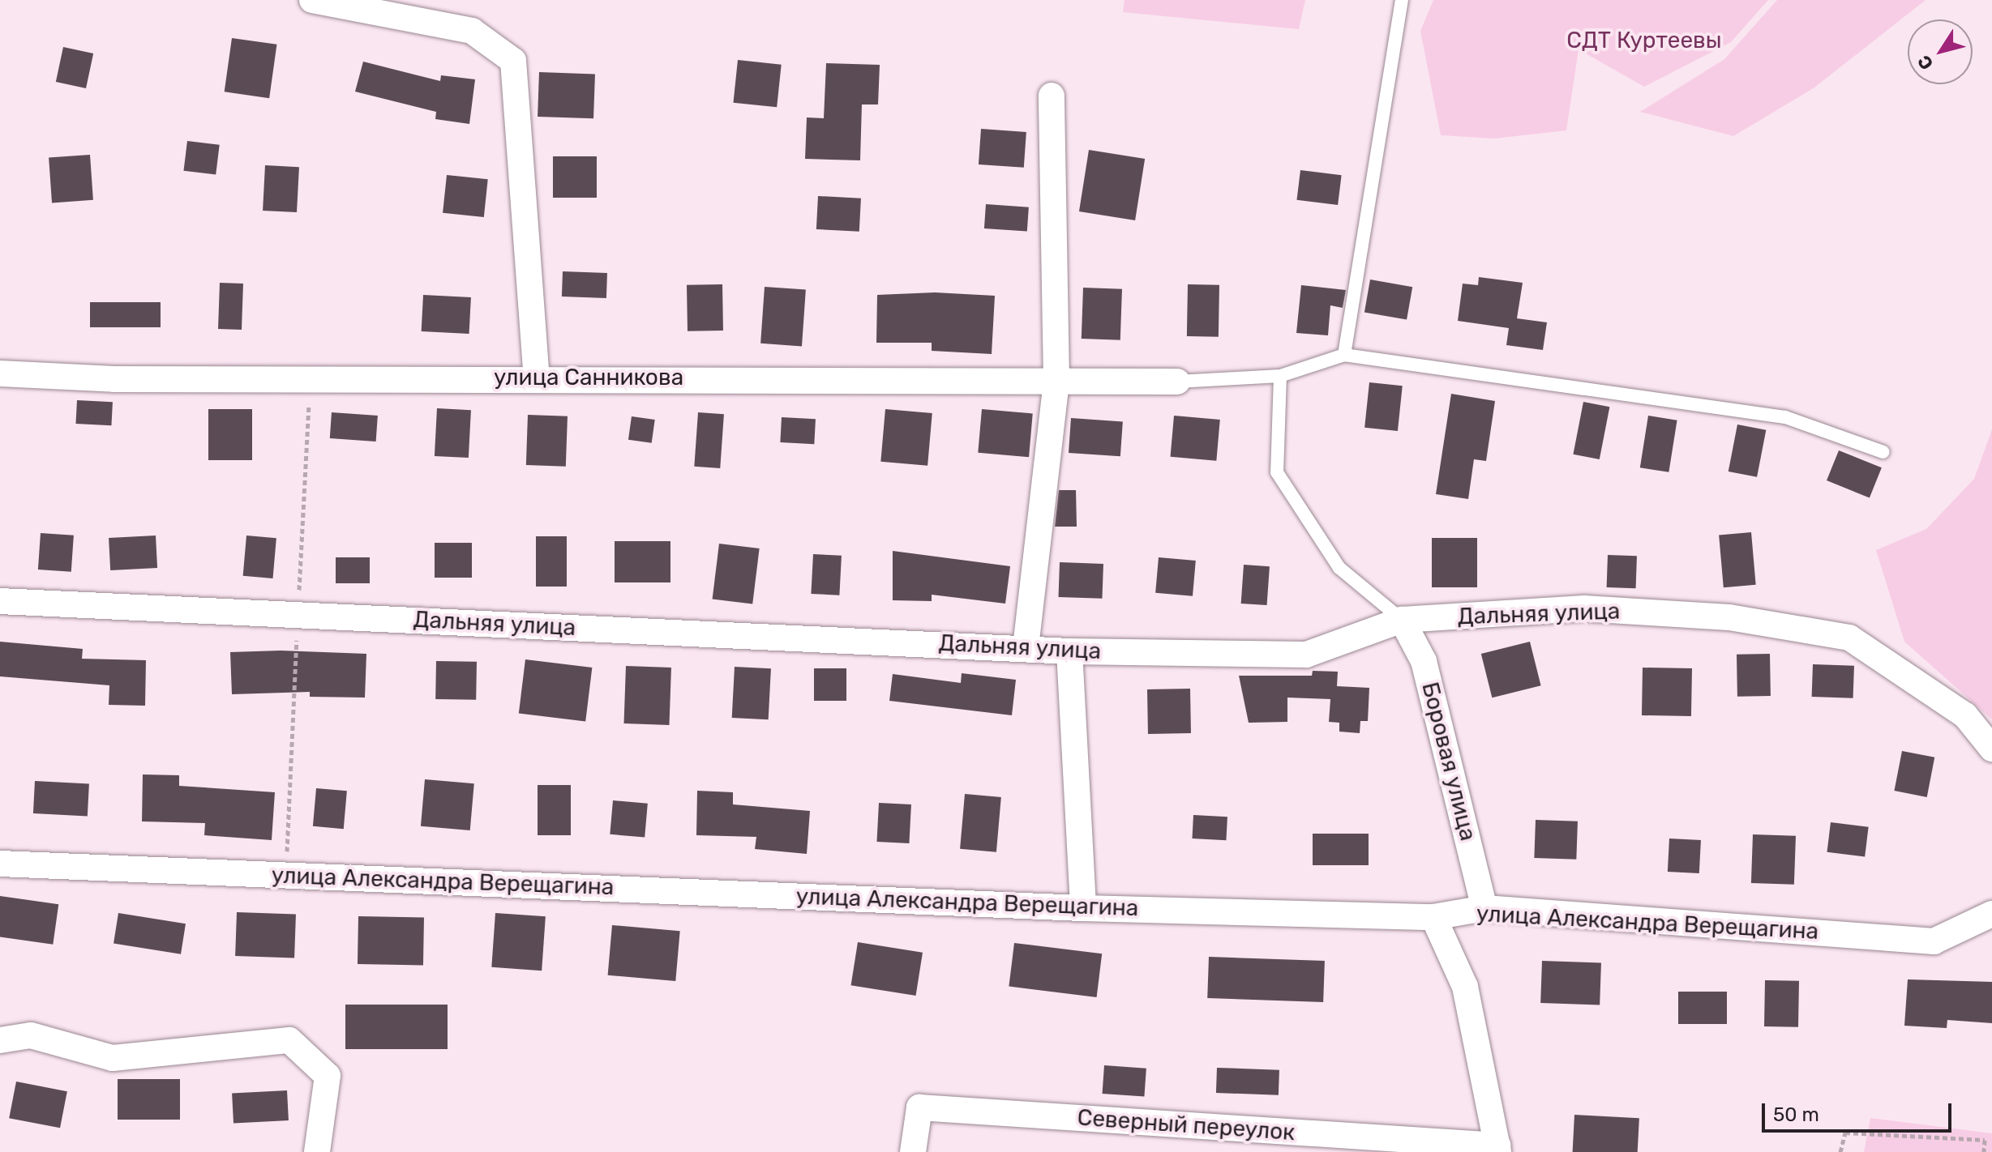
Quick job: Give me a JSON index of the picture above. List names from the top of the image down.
{
  "streets": {
    "street": [
      "улица Санникова",
      "Дальняя улица",
      "Боровая улица",
      "улица Александра Верещагина",
      "Северный переулок"
    ]
  },
  "crossings": [
    ["Дальняя улица", "Боровая улица"],
    ["Боровая улица", "улица Александра Верещагина"]
  ],
  "parks": ["СДТ Куртеевы"],
  "scale_bar": "50 m",
  "north": "bottom left"
}
